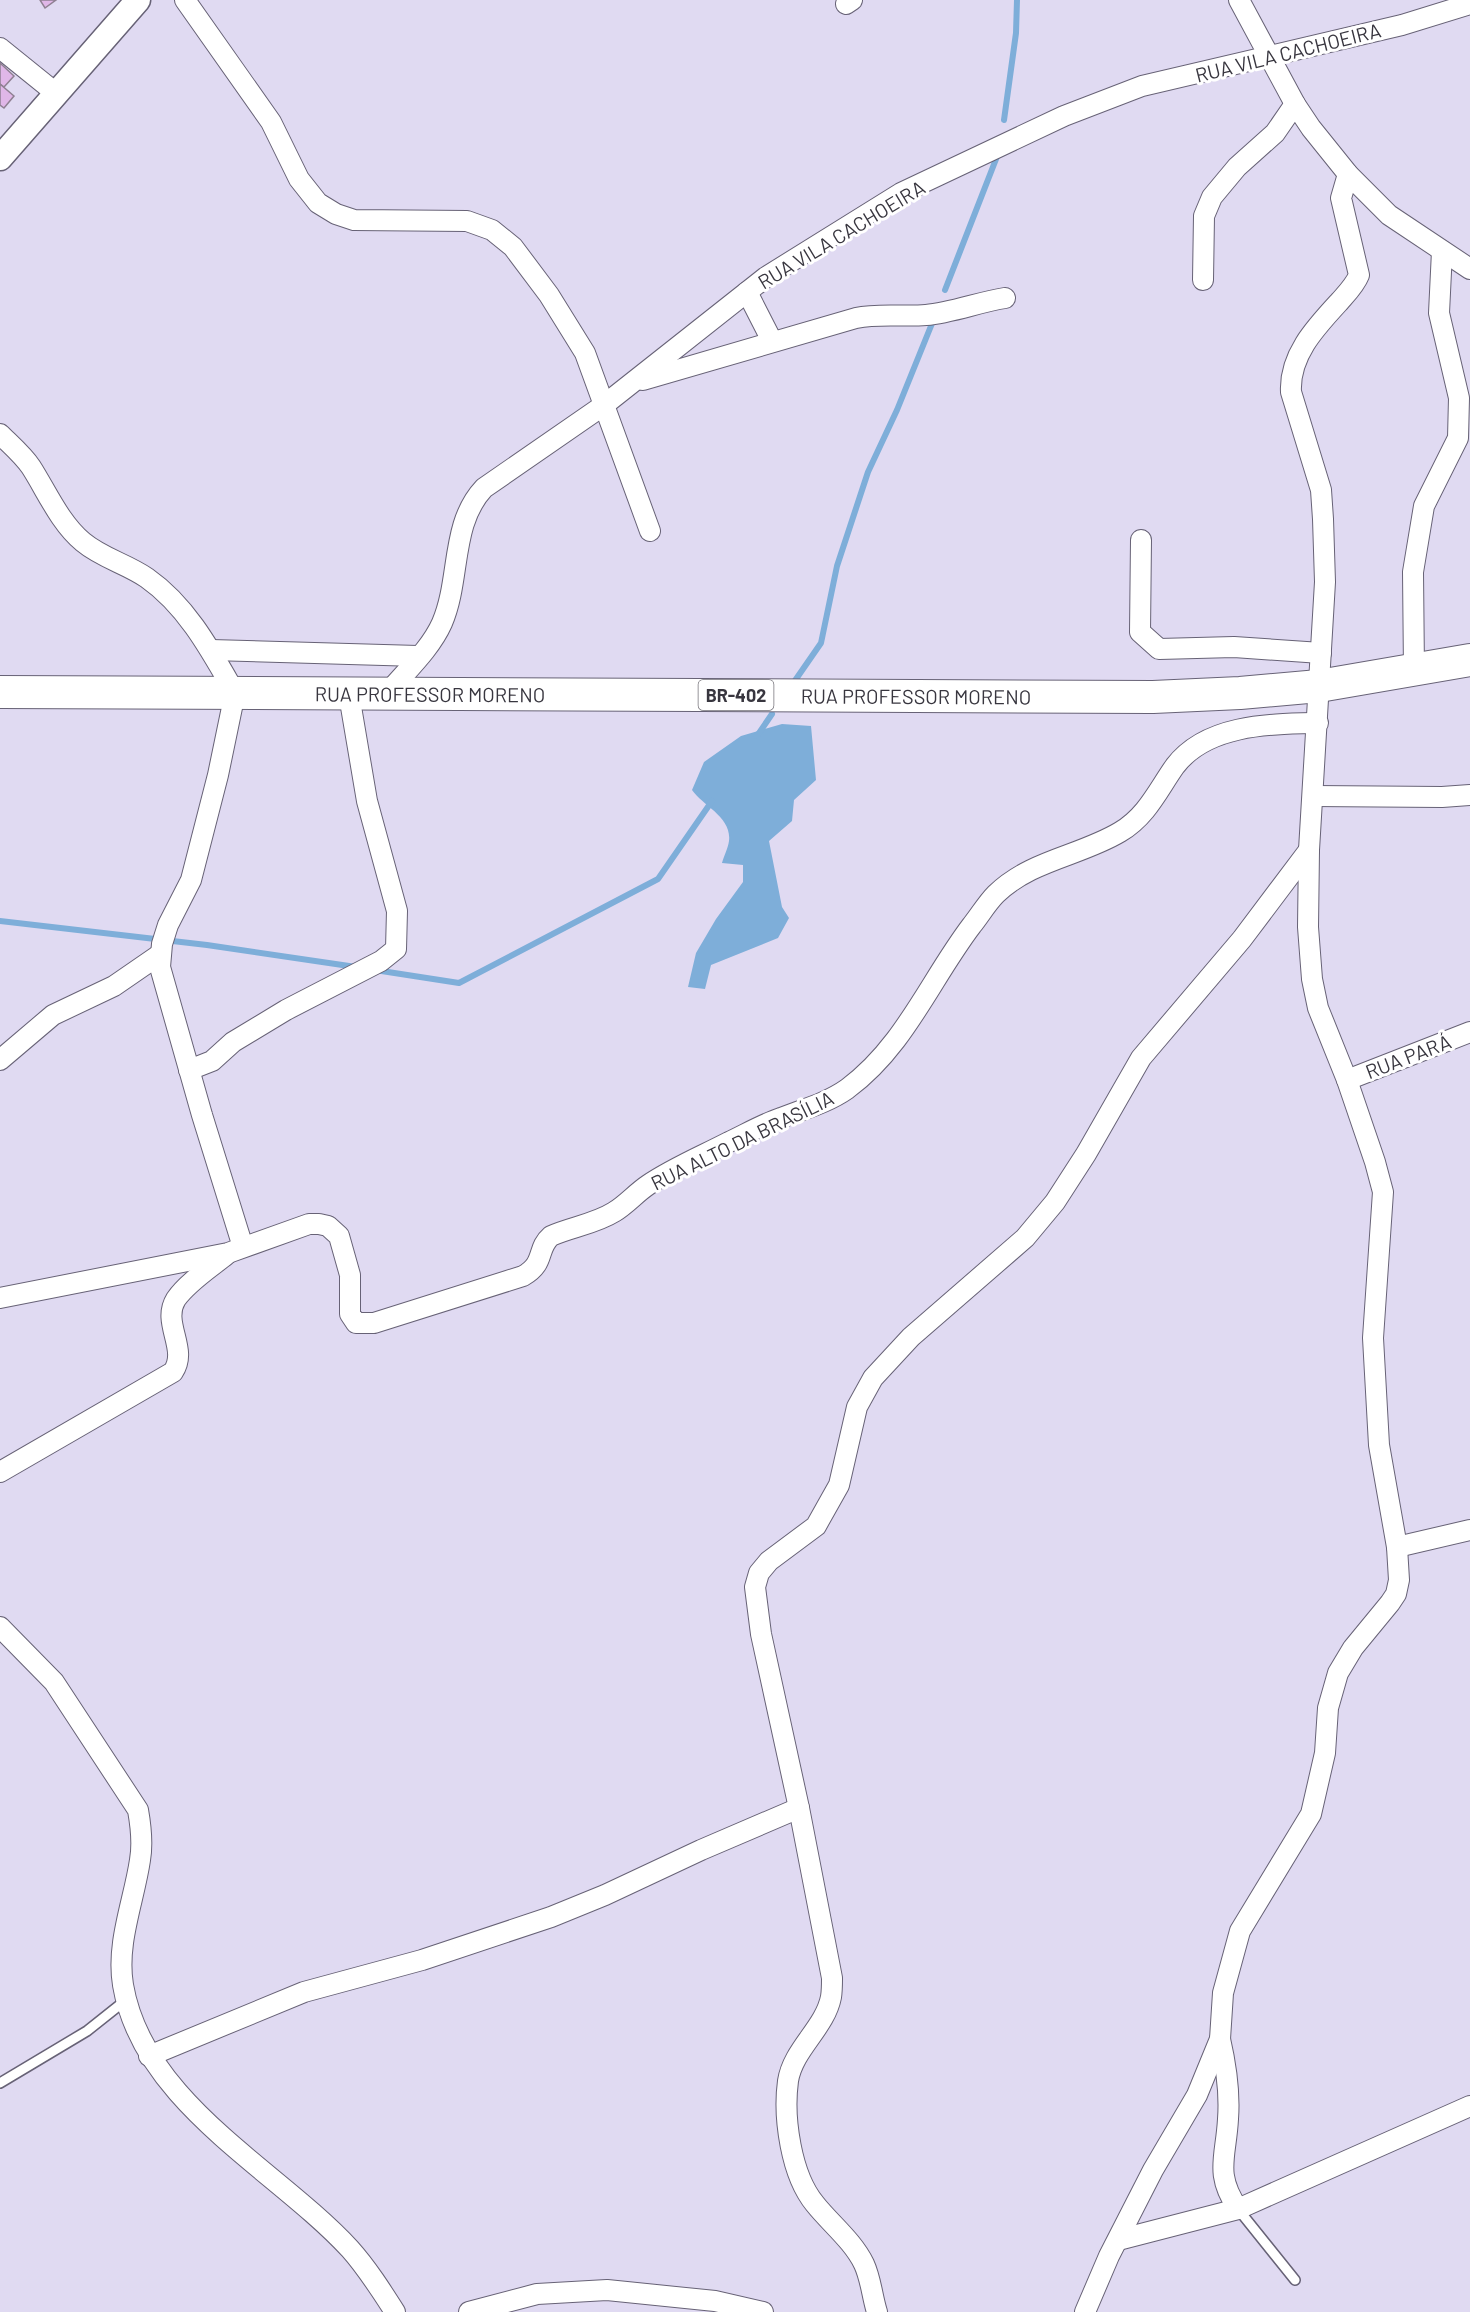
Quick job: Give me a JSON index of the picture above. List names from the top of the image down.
{
  "streets": {
    "highway": ["RUA PROFESSOR MORENO", "BR-402"],
    "street": ["RUA VILA CACHOEIRA", "RUA PARÁ", "RUA ALTO DA BRASÍLIA"]
  },
  "crossings": [
    ["RUA VILA CACHOEIRA", "RUA PROFESSOR MORENO"]
  ]
}
